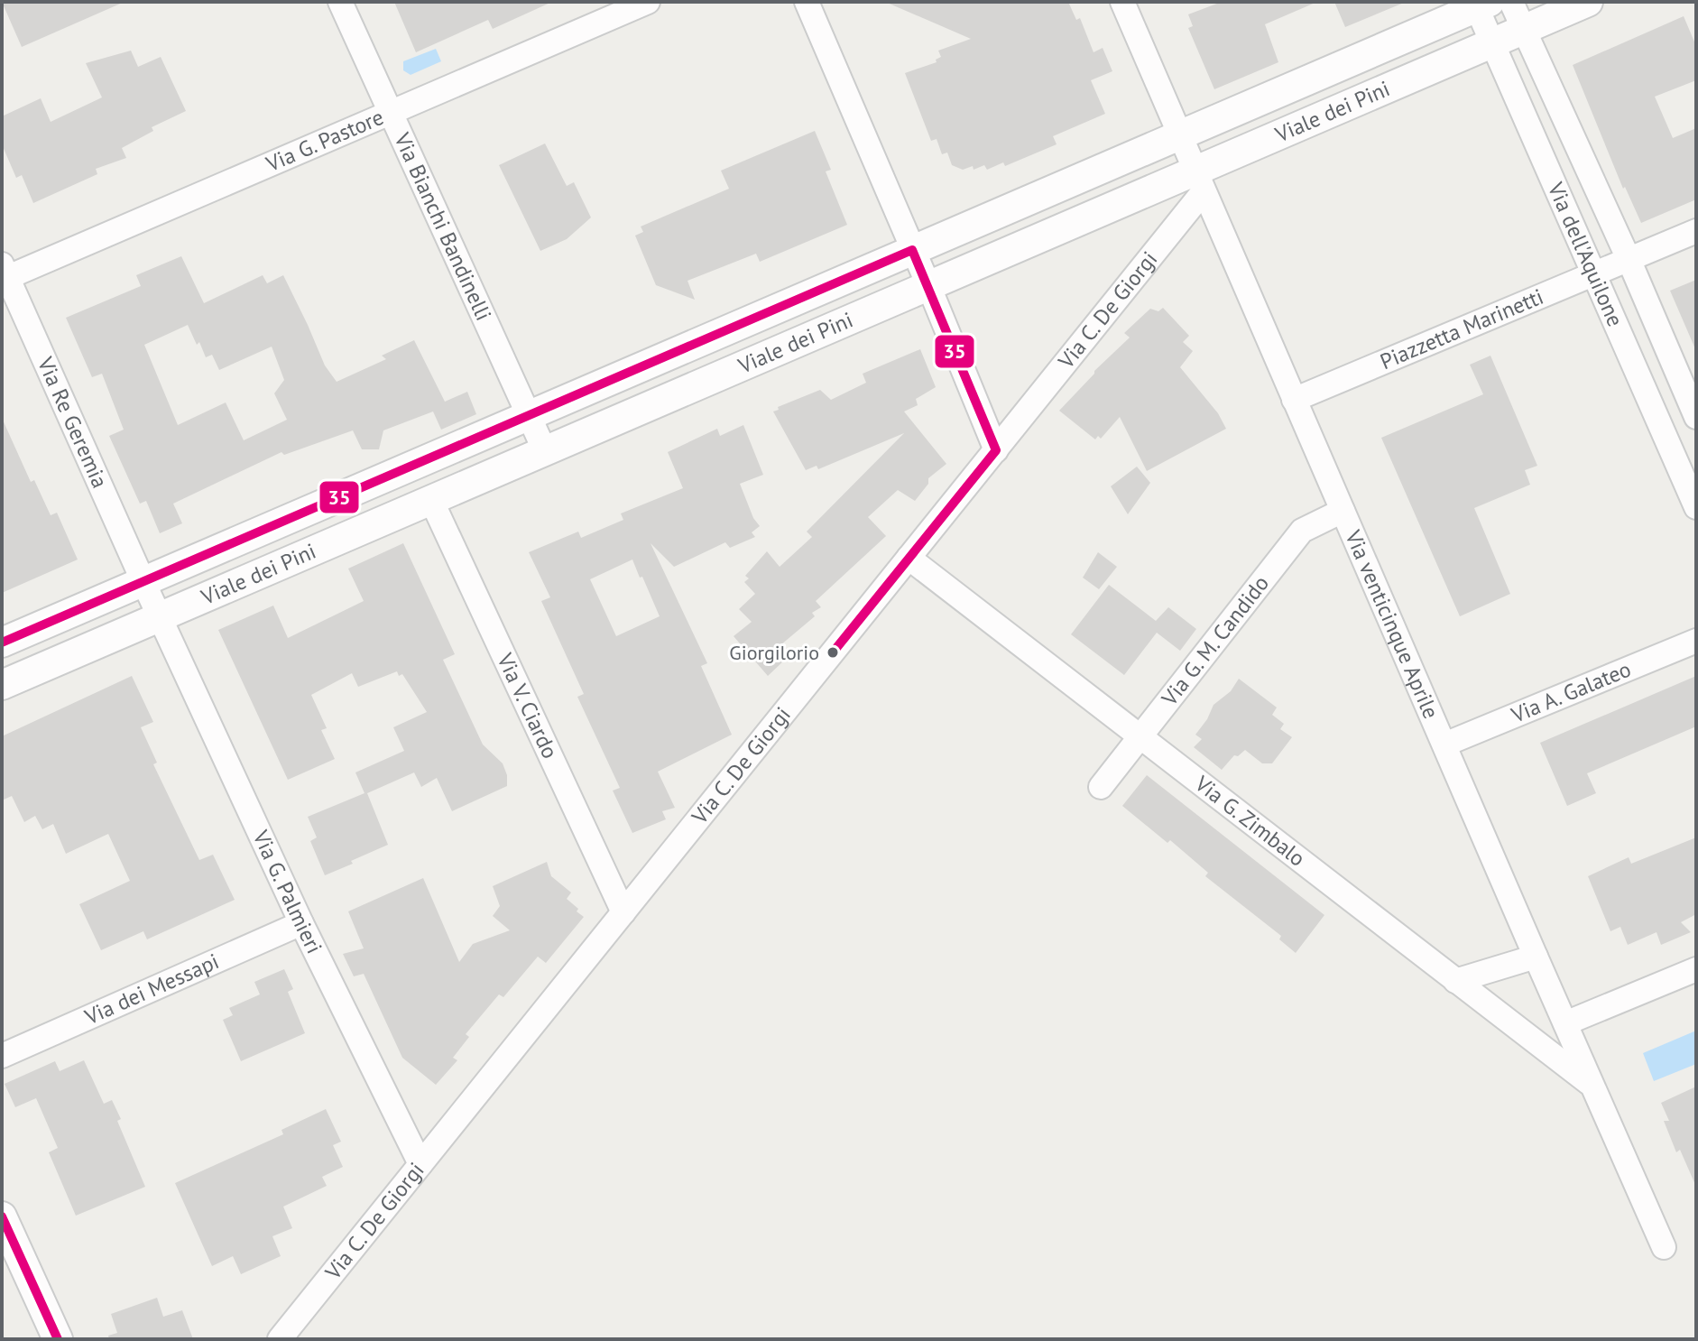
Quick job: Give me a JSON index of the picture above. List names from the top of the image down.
{
  "streets": {
    "street": [
      "Viale dei Pini",
      "Via G. Pastore",
      "Via Bianchi Bandinelli",
      "Via dell'Aquilone",
      "Via C. De Giorgi",
      "Piazzetta Marinetti",
      "Via Re Geremia",
      "Via venticinque Aprile",
      "Via G. M. Candido",
      "Via A. Galateo",
      "Via V. Ciardo",
      "Via G. Zimbalo",
      "Via G. Palmieri",
      "Via dei Messapi"
    ]
  },
  "crossings": [
    ["Viale dei Pini", "Via Bianchi Bandinelli"],
    ["Viale dei Pini", "Via dell'Aquilone"],
    ["Viale dei Pini", "Via C. De Giorgi"],
    ["Viale dei Pini", "Via Re Geremia"],
    ["Viale dei Pini", "Via venticinque Aprile"],
    ["Viale dei Pini", "Via V. Ciardo"],
    ["Viale dei Pini", "Via G. Palmieri"],
    ["Via G. Pastore", "Via Bianchi Bandinelli"],
    ["Via G. Pastore", "Via Re Geremia"],
    ["Via dell'Aquilone", "Piazzetta Marinetti"],
    ["Via C. De Giorgi", "Via venticinque Aprile"],
    ["Via C. De Giorgi", "Via V. Ciardo"],
    ["Via C. De Giorgi", "Via G. Zimbalo"],
    ["Via C. De Giorgi", "Via G. Palmieri"],
    ["Piazzetta Marinetti", "Via venticinque Aprile"],
    ["Via Re Geremia", "Via G. Palmieri"],
    ["Via venticinque Aprile", "Via G. M. Candido"],
    ["Via venticinque Aprile", "Via A. Galateo"],
    ["Via venticinque Aprile", "Via G. Zimbalo"],
    ["Via G. M. Candido", "Via G. Zimbalo"],
    ["Via G. Palmieri", "Via dei Messapi"]
  ],
  "places": ["Giorgilorio"],
  "lines": ["transit line 35"]
}
